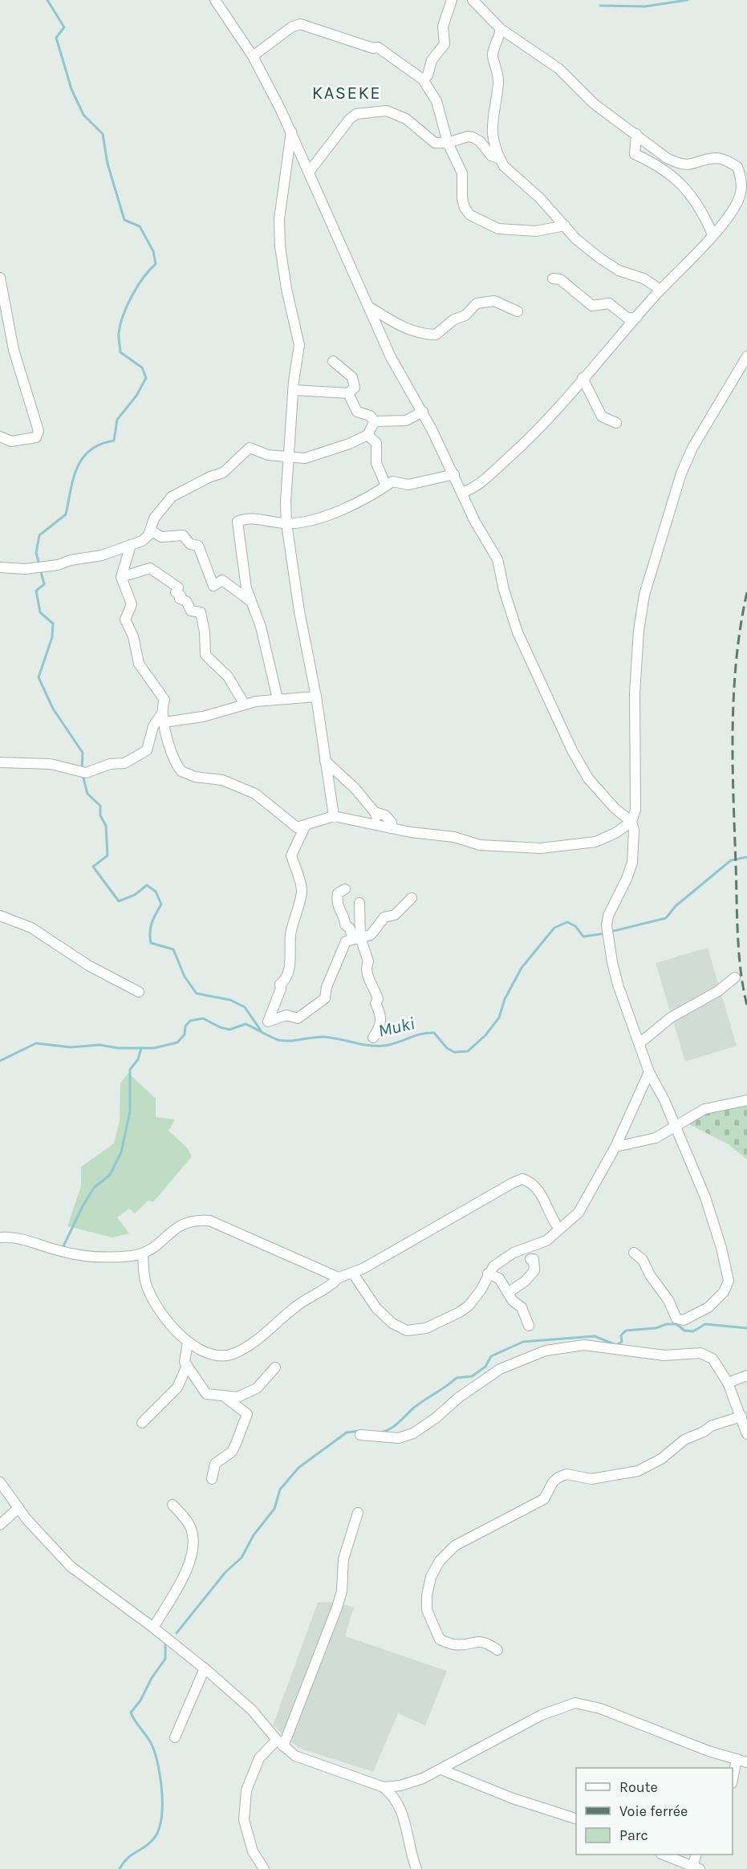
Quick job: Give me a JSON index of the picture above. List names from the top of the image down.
{
  "districts": ["KASEKE"],
  "water": ["Muki"],
  "legend": ["Route", "Voie ferrée", "Parc"]
}
